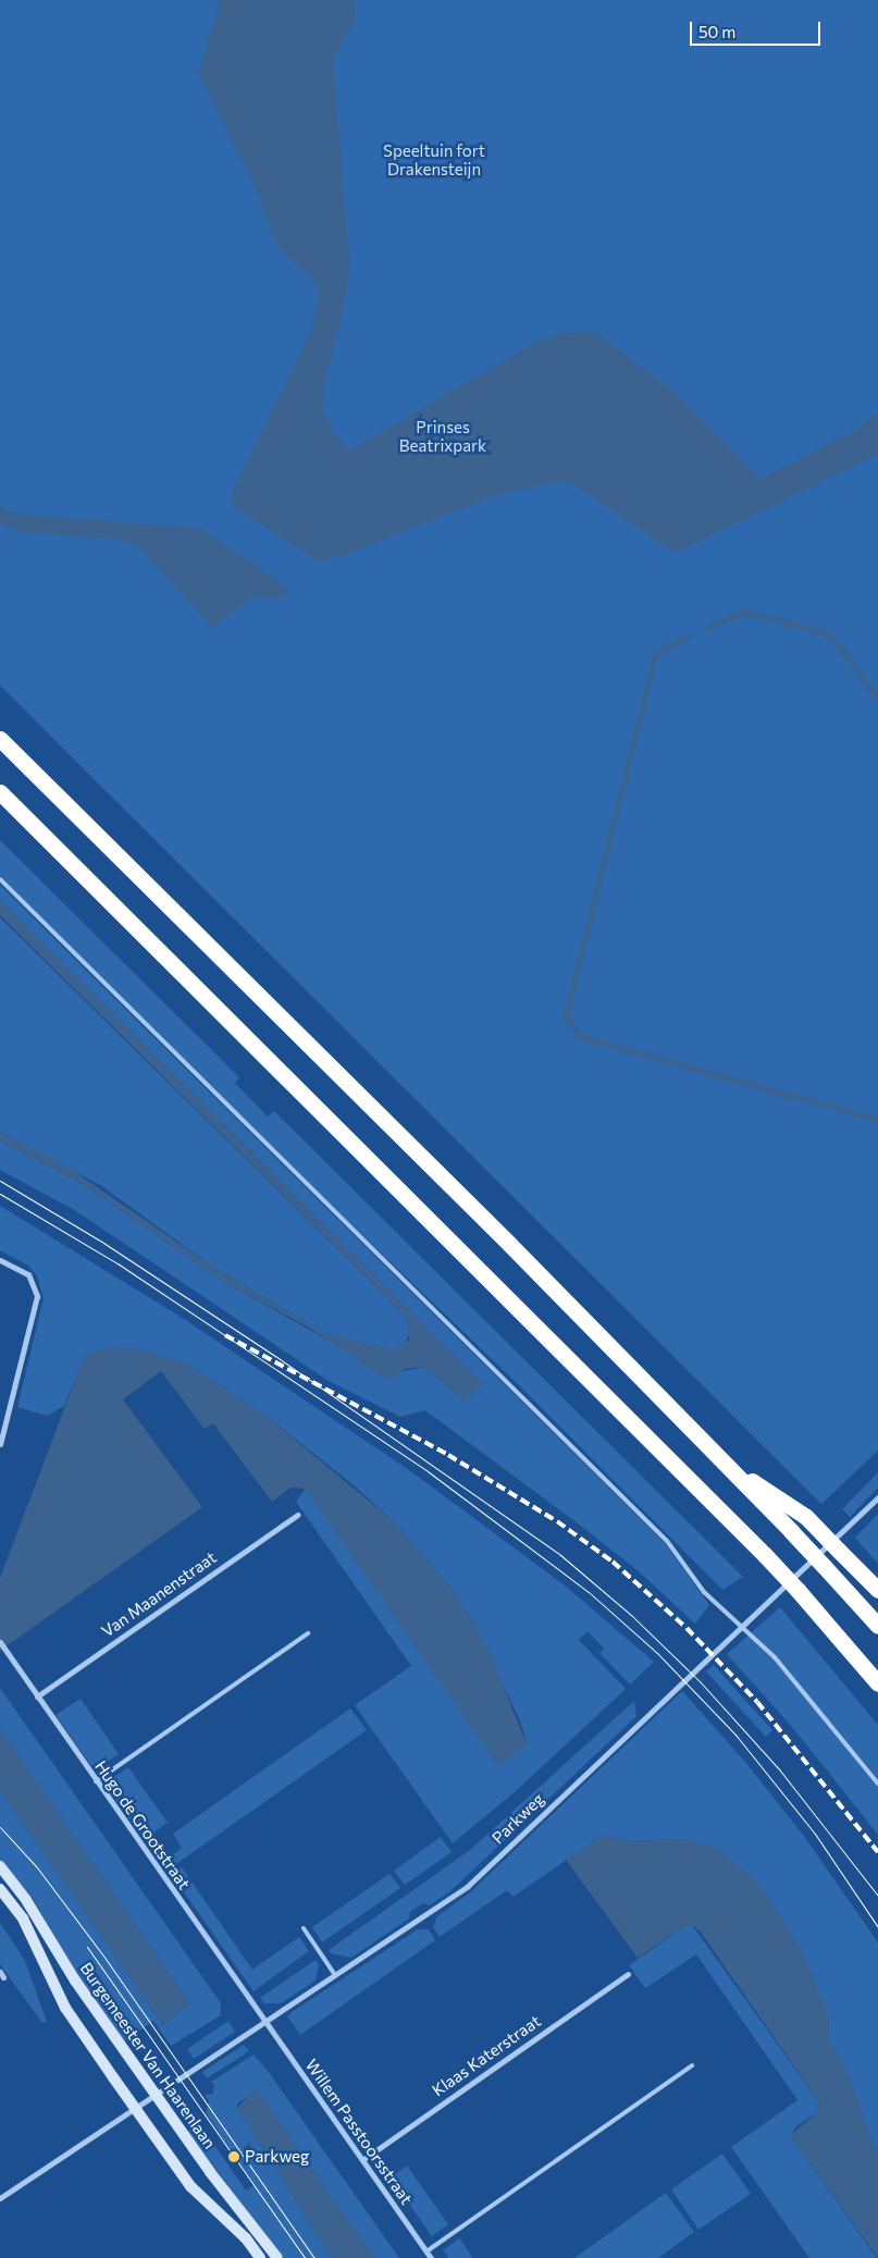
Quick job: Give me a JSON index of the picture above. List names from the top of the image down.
{
  "streets": {
    "main road": ["Burgemeester Van Haarenlaan"],
    "street": [
      "Van Maanenstraat",
      "Parkweg",
      "Hugo de Grootstraat",
      "Klaas Katerstraat",
      "Willem Passtoorsstraat"
    ]
  },
  "crossings": [
    ["Van Maanenstraat", "Hugo de Grootstraat"],
    ["Parkweg", "Hugo de Grootstraat"],
    ["Parkweg", "Burgemeester Van Haarenlaan"],
    ["Parkweg", "Willem Passtoorsstraat"],
    ["Hugo de Grootstraat", "Willem Passtoorsstraat"],
    ["Klaas Katerstraat", "Willem Passtoorsstraat"]
  ],
  "parks": ["Speeltuin fort Drakensteijn", "Prinses Beatrixpark"],
  "places": ["Parkweg"],
  "scale_bar": "50 m"
}
